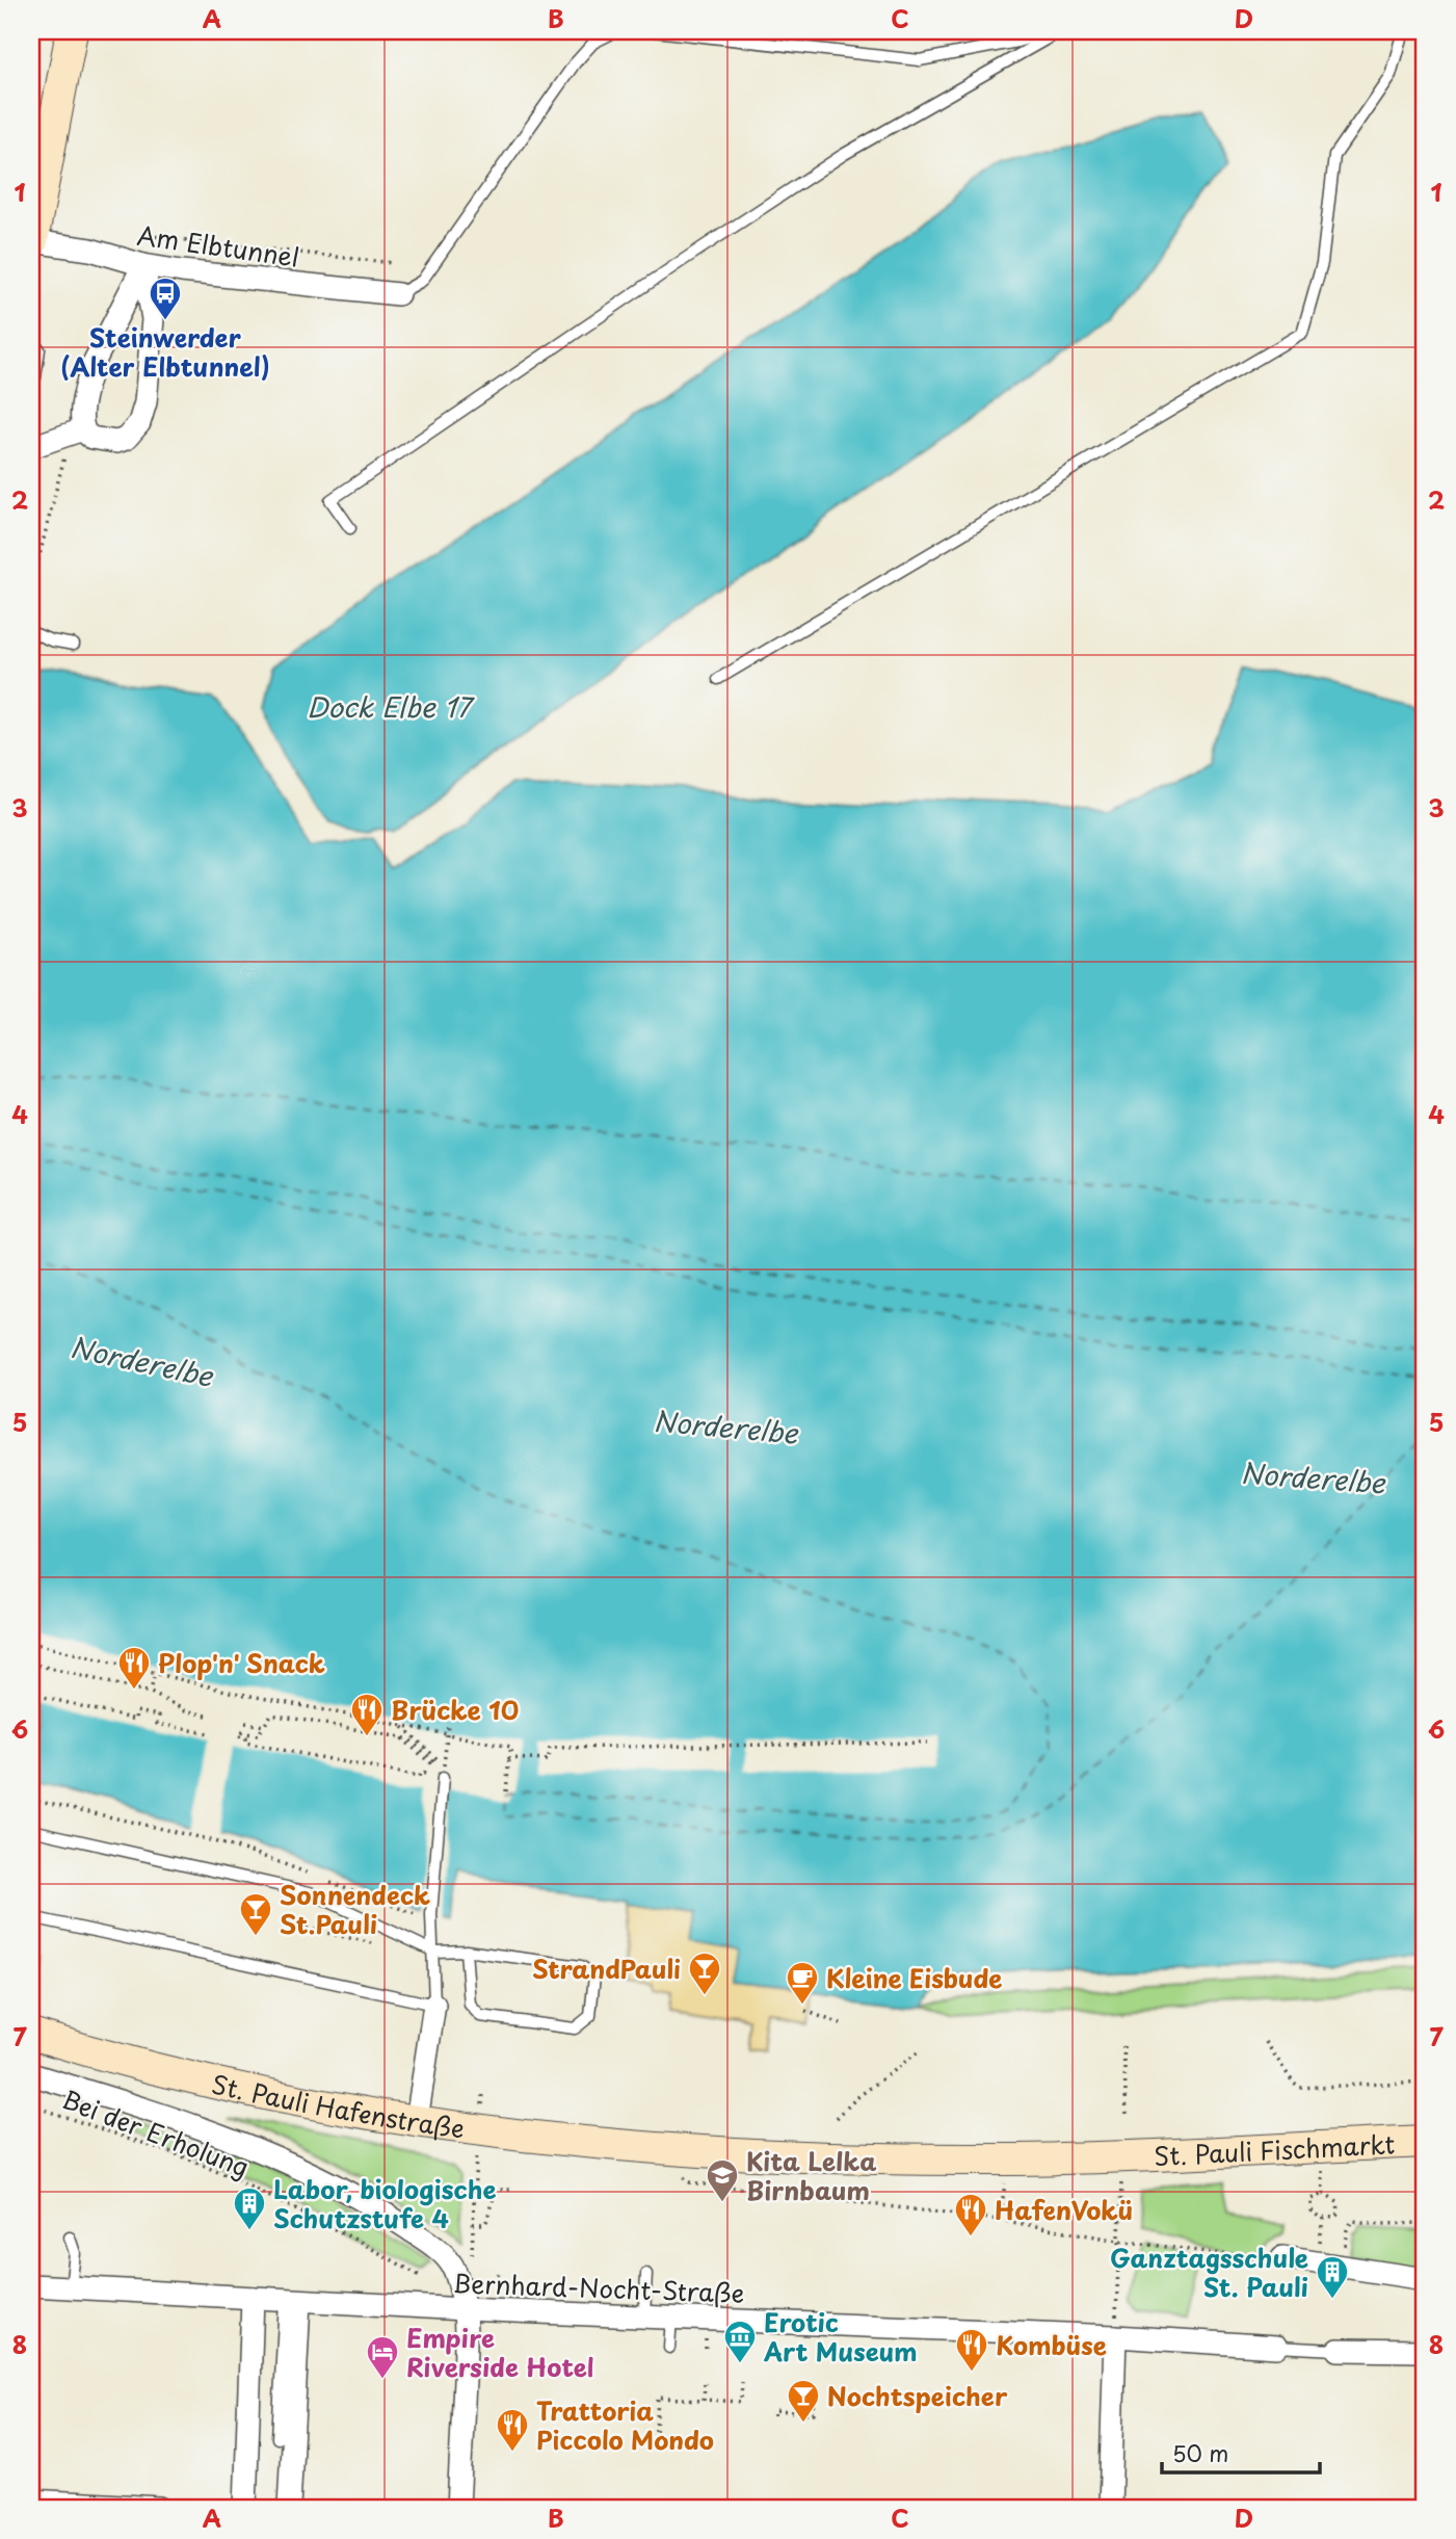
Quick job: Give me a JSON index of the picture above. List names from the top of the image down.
{
  "streets": {
    "main road": ["St. Pauli Hafenstraße", "St. Pauli Fischmarkt"],
    "street": ["Am Elbtunnel", "Bernhard-Nocht-Straße"],
    "path": ["Bei der Erholung"]
  },
  "crossings": [
    ["St. Pauli Hafenstraße", "St. Pauli Fischmarkt"]
  ],
  "water": ["Dock Elbe 17", "Norderelbe"],
  "places": {
    "bus stop": ["Steinwerder (Alter Elbtunnel)"],
    "restaurant": [
      "Plop'n' Snack",
      "Brücke 10",
      "HafenVokü",
      "Kombüse",
      "Trattoria Piccolo Mondo"
    ],
    "bar": ["Sonnendeck St.Pauli", "StrandPauli", "Nochtspeicher"],
    "cafe": ["Kleine Eisbude"],
    "school or university": ["Kita Lelka Birnbaum"],
    "building": ["Labor, biologische Schutzstufe 4", "Ganztagsschule St. Pauli"],
    "museum": ["Erotic Art Museum"],
    "hotel": ["Empire Riverside Hotel"]
  },
  "scale_bar": "50 m",
  "grid": {
    "columns": [
      "A",
      "B",
      "C",
      "D"
    ],
    "rows": [
      "1",
      "2",
      "3",
      "4",
      "5",
      "6",
      "7",
      "8"
    ]
  }
}
